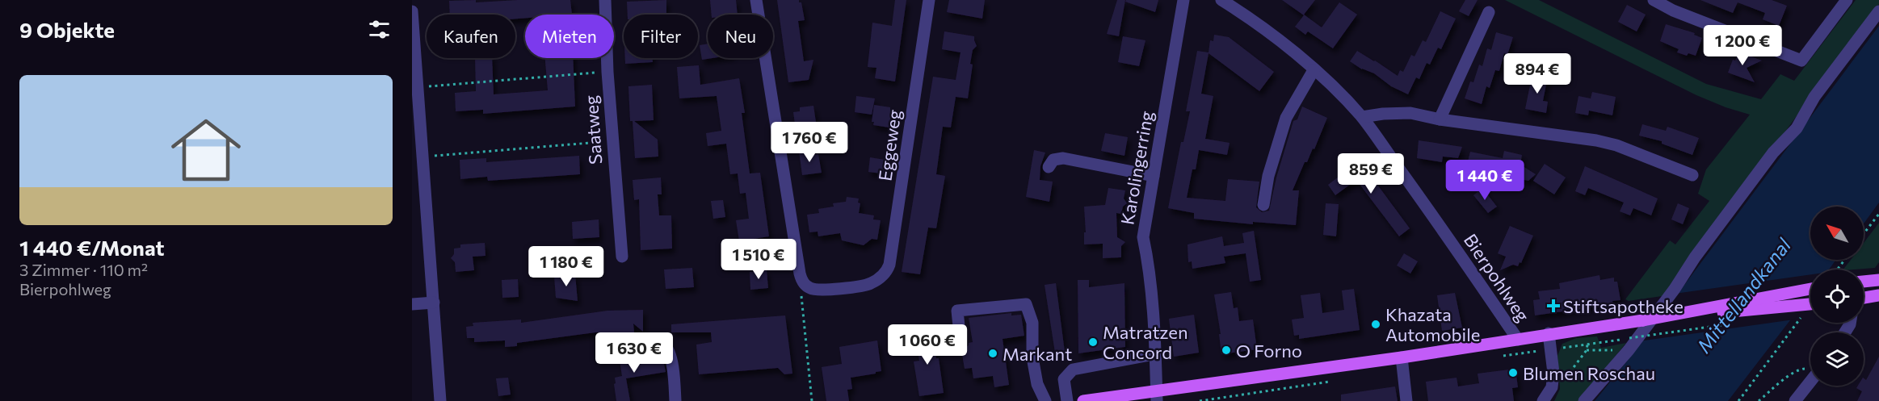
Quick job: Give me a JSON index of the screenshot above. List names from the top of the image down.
{
  "streets": {
    "street": [
      "Saatweg",
      "Eggeweg",
      "Karolingerring",
      "Bierpohlweg"
    ]
  },
  "water": ["Mittellandkanal"],
  "places": {
    "health": ["Stiftsapotheke"],
    "other": [
      "Khazata Automobile",
      "Matratzen Concord",
      "O Forno",
      "Markant",
      "Blumen Roschau"
    ]
  },
  "north": "top left",
  "page": {
    "heading": "9 Objekte",
    "chip": [
      "Kaufen",
      "Mieten",
      "Filter",
      "Neu"
    ],
    "price": [
      "1 200 €",
      "894 €",
      "1 760 €",
      "859 €",
      "1 440 €",
      "1 510 €",
      "1 180 €",
      "1 060 €",
      "1 630 €"
    ],
    "list": [
      {
        "name": "1 440 €/Monat",
        "note": "3 Zimmer · 110 m² · Bierpohlweg"
      }
    ]
  }
}
